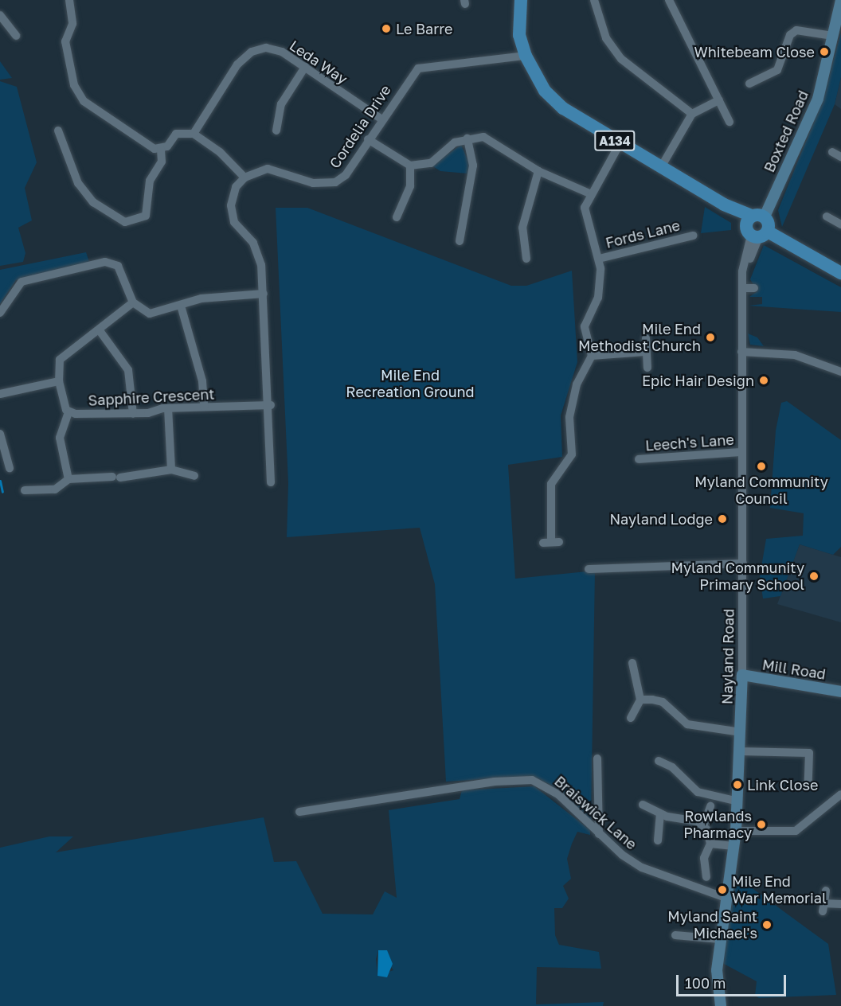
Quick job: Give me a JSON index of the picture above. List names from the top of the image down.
{
  "streets": {
    "main road": ["A134"],
    "street": [
      "Leda Way",
      "Cordelia Drive",
      "Boxted Road",
      "Fords Lane",
      "Sapphire Crescent",
      "Leech's Lane",
      "Nayland Road",
      "Mill Road",
      "Braiswick Lane"
    ]
  },
  "crossings": [
    ["Leda Way", "Cordelia Drive"],
    ["Cordelia Drive", "A134"],
    ["Boxted Road", "A134"],
    ["Boxted Road", "Nayland Road"],
    ["A134", "Nayland Road"],
    ["Leech's Lane", "Nayland Road"],
    ["Nayland Road", "Mill Road"],
    ["Nayland Road", "Braiswick Lane"]
  ],
  "parks": ["Mile End Recreation Ground"],
  "places": [
    "Le Barre",
    "Whitebeam Close",
    "Mile End Methodist Church",
    "Epic Hair Design",
    "Myland Community Council",
    "Nayland Lodge",
    "Myland Community Primary School",
    "Link Close",
    "Rowlands Pharmacy",
    "Mile End War Memorial",
    "Myland Saint Michael's"
  ],
  "scale_bar": "100 m"
}
